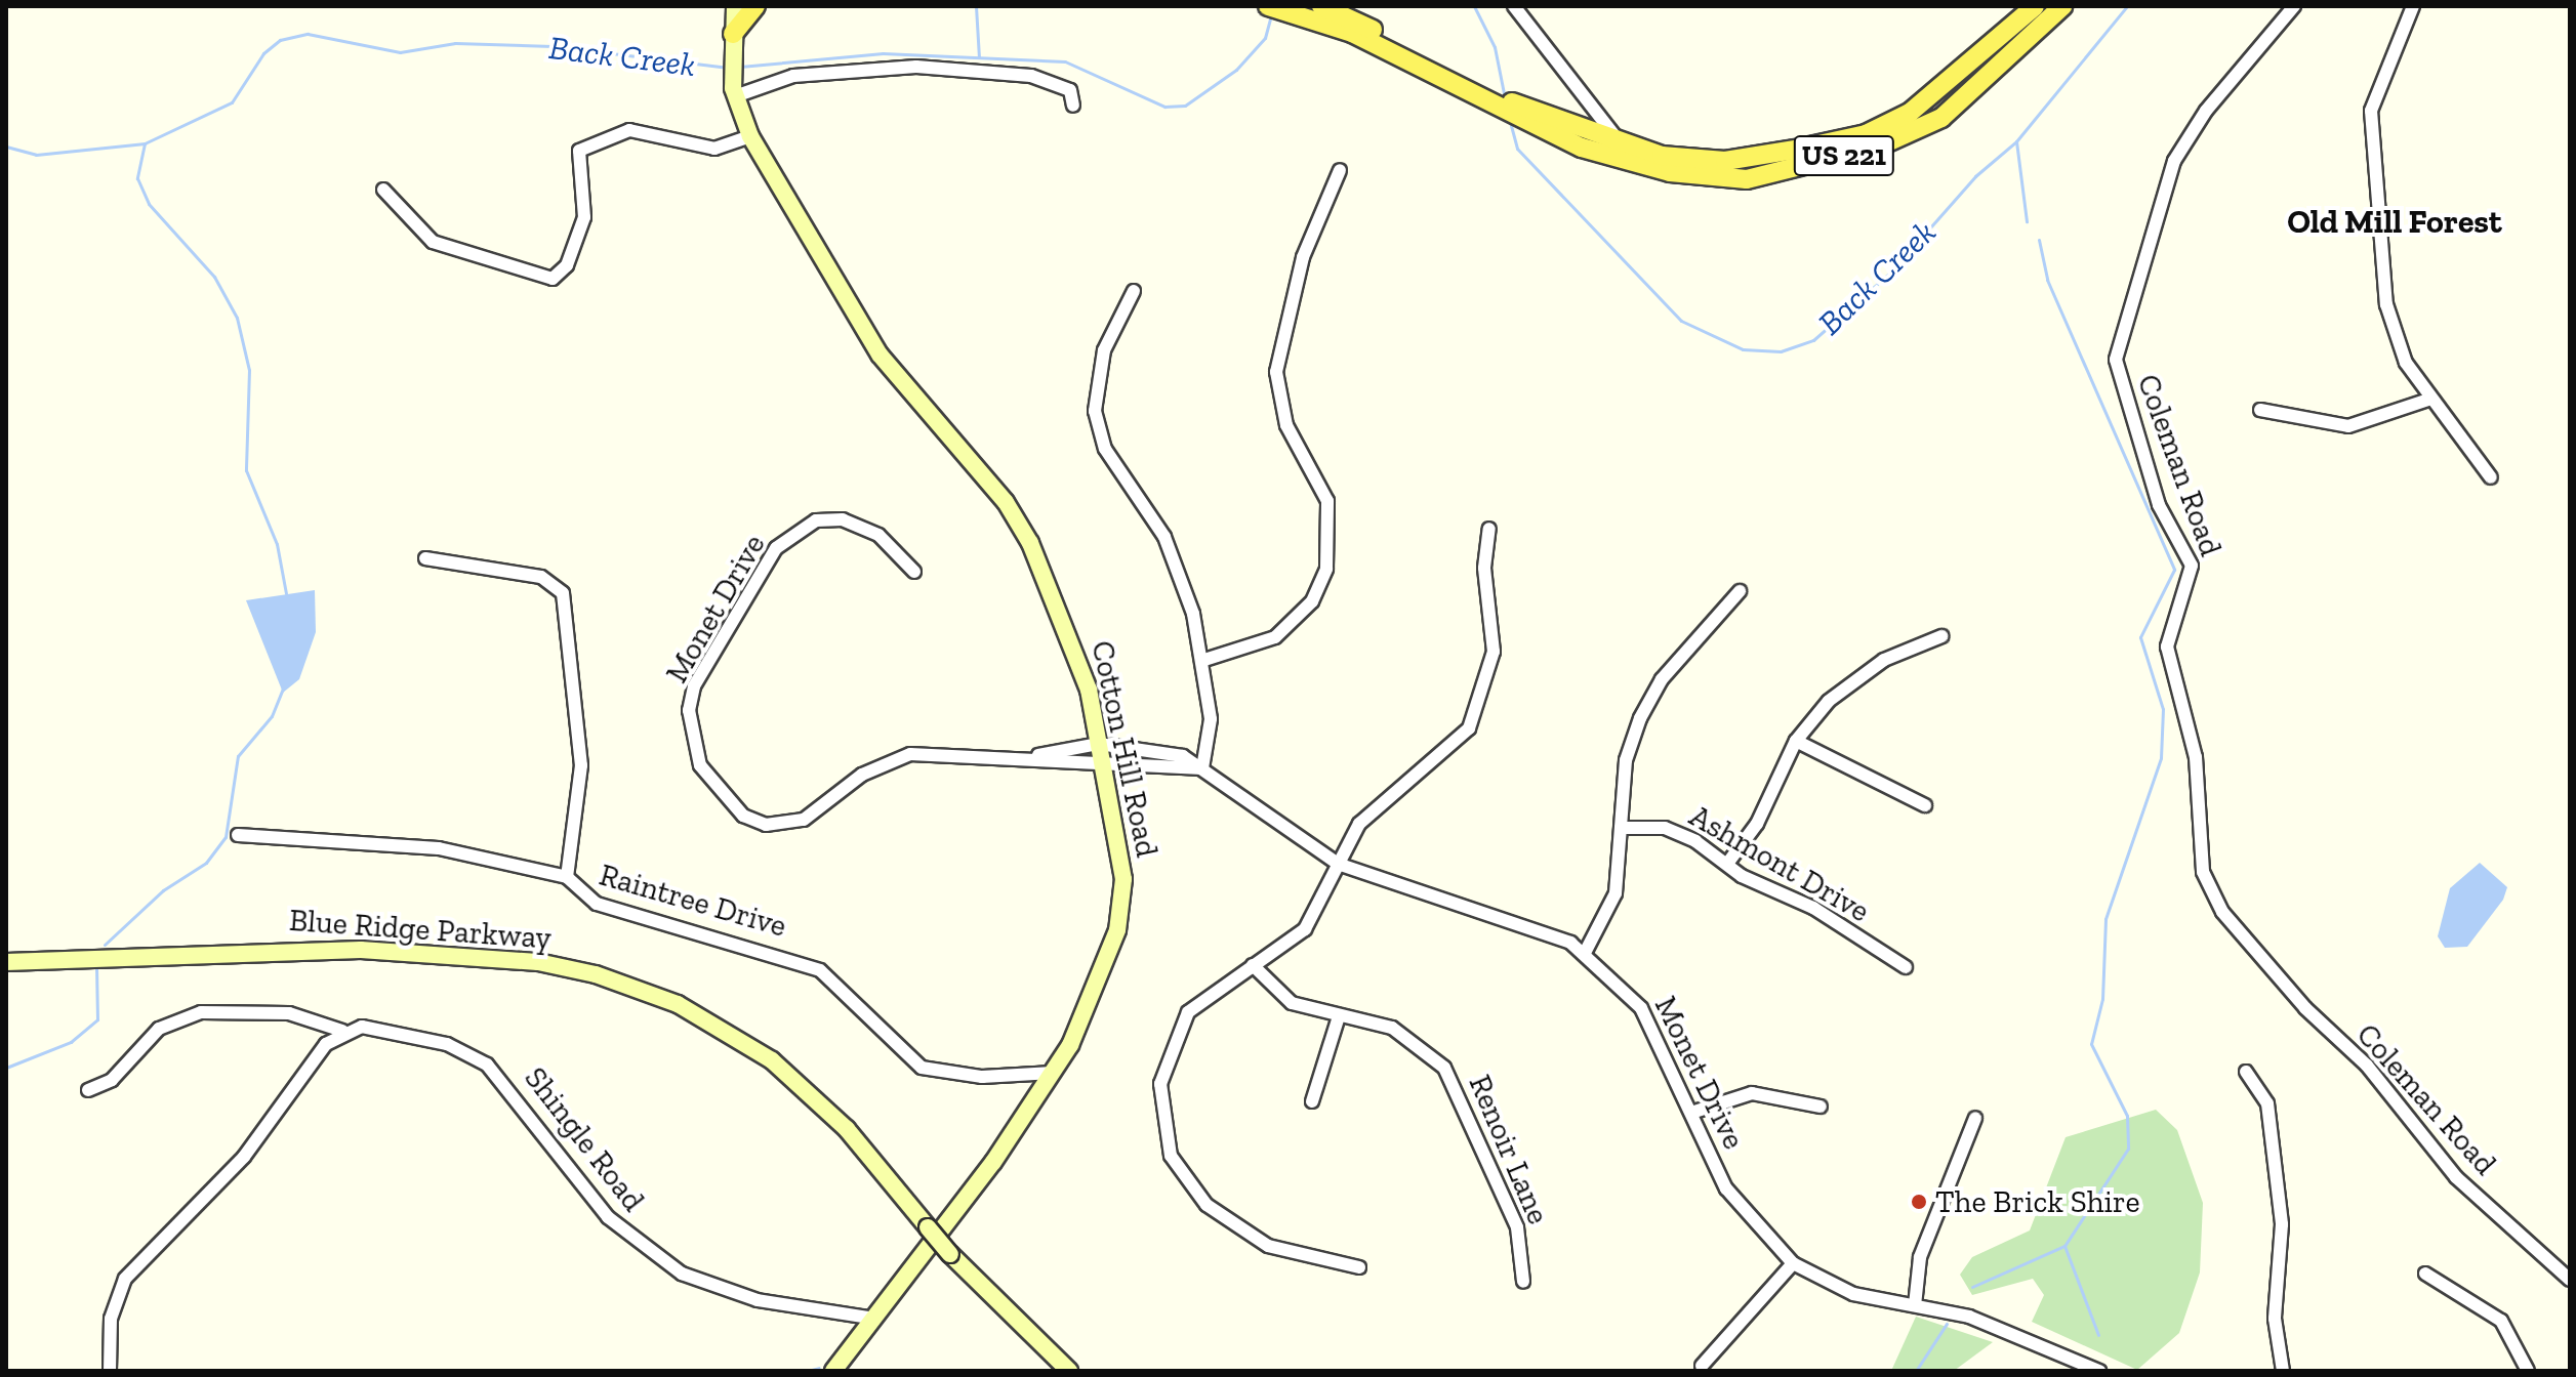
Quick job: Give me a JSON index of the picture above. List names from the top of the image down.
{
  "streets": {
    "main road": ["US 221"],
    "street": [
      "Coleman Road",
      "Monet Drive",
      "Cotton Hill Road",
      "Ashmont Drive",
      "Raintree Drive",
      "Blue Ridge Parkway",
      "Shingle Road",
      "Renoir Lane"
    ]
  },
  "crossings": [
    ["Monet Drive", "Cotton Hill Road"],
    ["Cotton Hill Road", "Raintree Drive"],
    ["Cotton Hill Road", "Shingle Road"]
  ],
  "districts": ["Old Mill Forest"],
  "water": ["Back Creek"],
  "places": ["The Brick Shire"]
}
